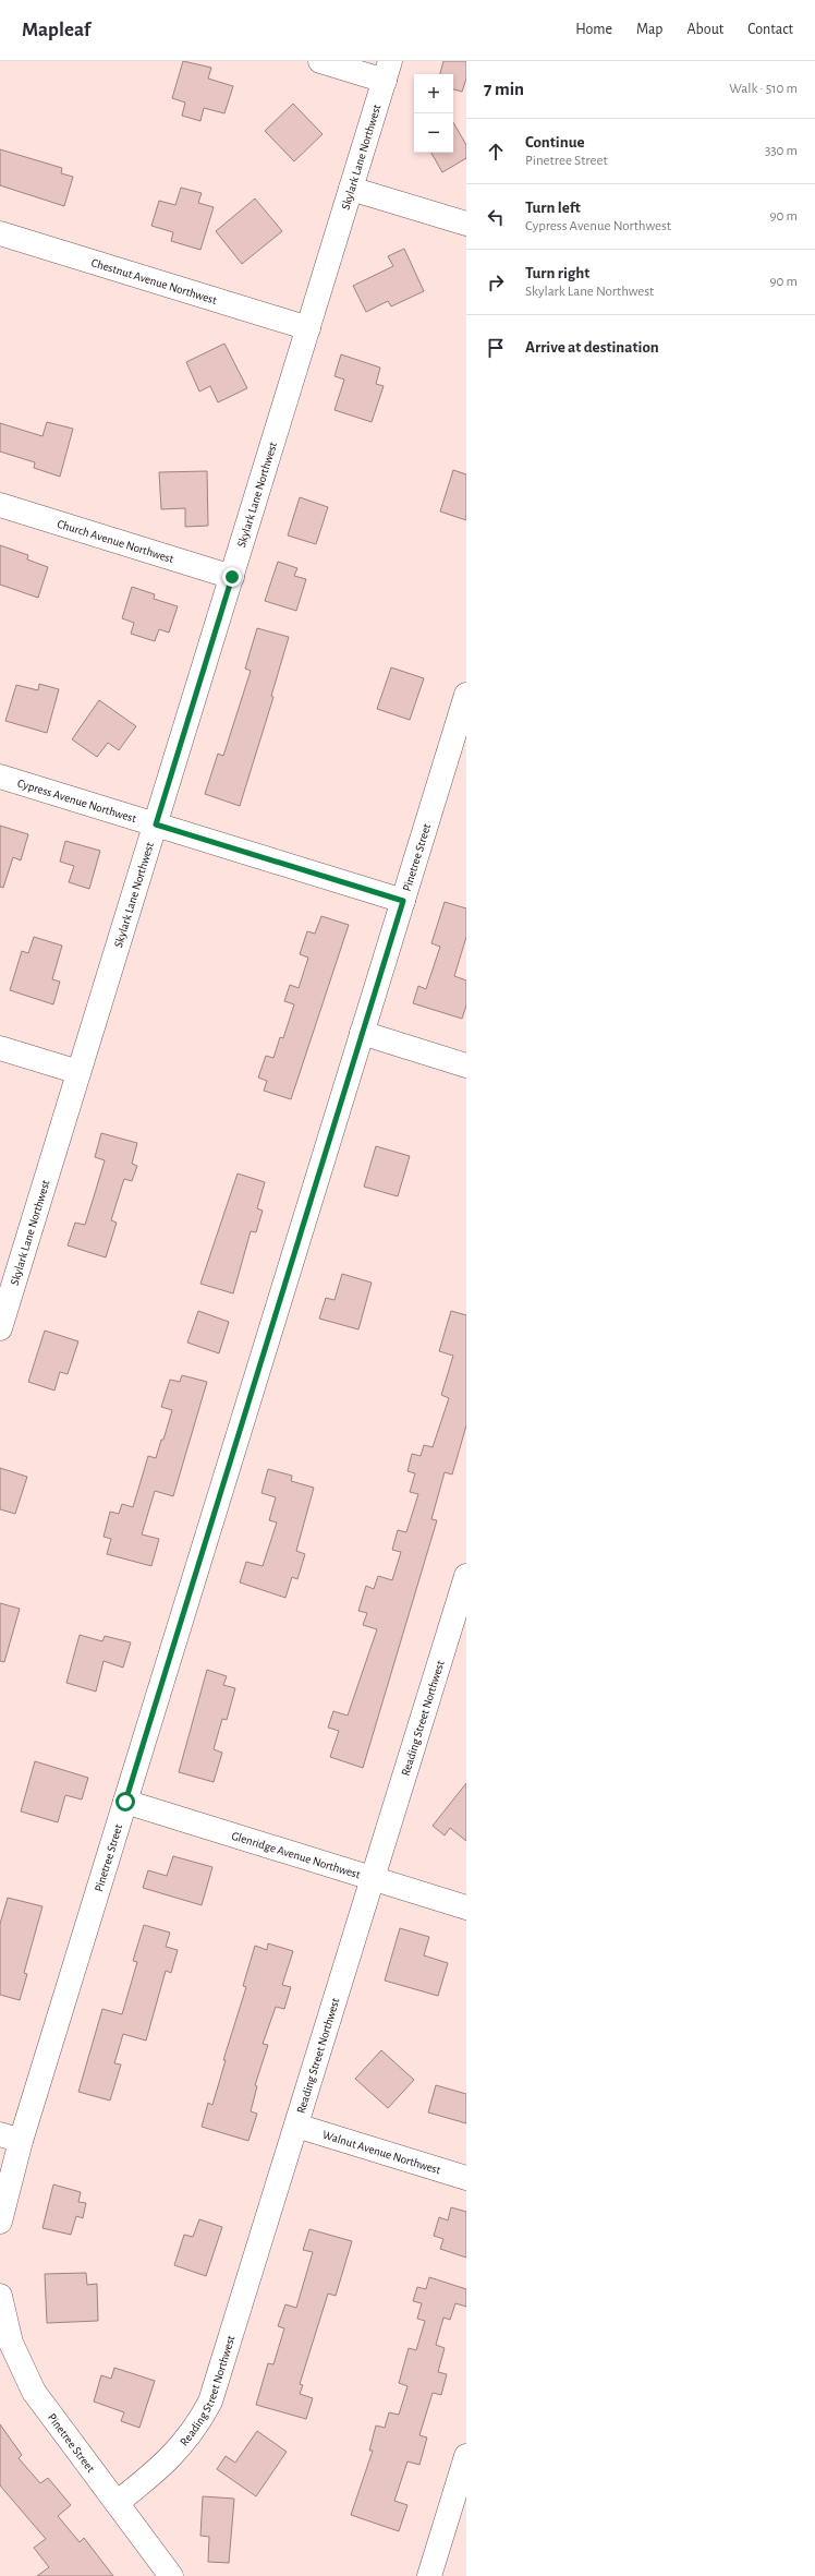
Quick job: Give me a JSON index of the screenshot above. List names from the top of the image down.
{
  "streets": {
    "street": [
      "Skylark Lane Northwest",
      "Chestnut Avenue Northwest",
      "Church Avenue Northwest",
      "Cypress Avenue Northwest",
      "Pinetree Street",
      "Reading Street Northwest",
      "Glenridge Avenue Northwest",
      "Walnut Avenue Northwest"
    ]
  },
  "crossings": [
    ["Skylark Lane Northwest", "Chestnut Avenue Northwest"],
    ["Skylark Lane Northwest", "Church Avenue Northwest"],
    ["Skylark Lane Northwest", "Cypress Avenue Northwest"],
    ["Cypress Avenue Northwest", "Pinetree Street"],
    ["Pinetree Street", "Reading Street Northwest"],
    ["Pinetree Street", "Glenridge Avenue Northwest"],
    ["Reading Street Northwest", "Glenridge Avenue Northwest"],
    ["Reading Street Northwest", "Walnut Avenue Northwest"]
  ],
  "page": {
    "header": "Mapleaf",
    "nav": [
      "Home",
      "Map",
      "About",
      "Contact"
    ],
    "heading": ["7 min", "Walk · 510 m"],
    "map_buttons": ["+", "−"],
    "list": [
      ["Continue", "Pinetree Street", "330 m"],
      ["Turn left", "Cypress Avenue Northwest", "90 m"],
      ["Turn right", "Skylark Lane Northwest", "90 m"],
      "Arrive at destination"
    ]
  }
}
